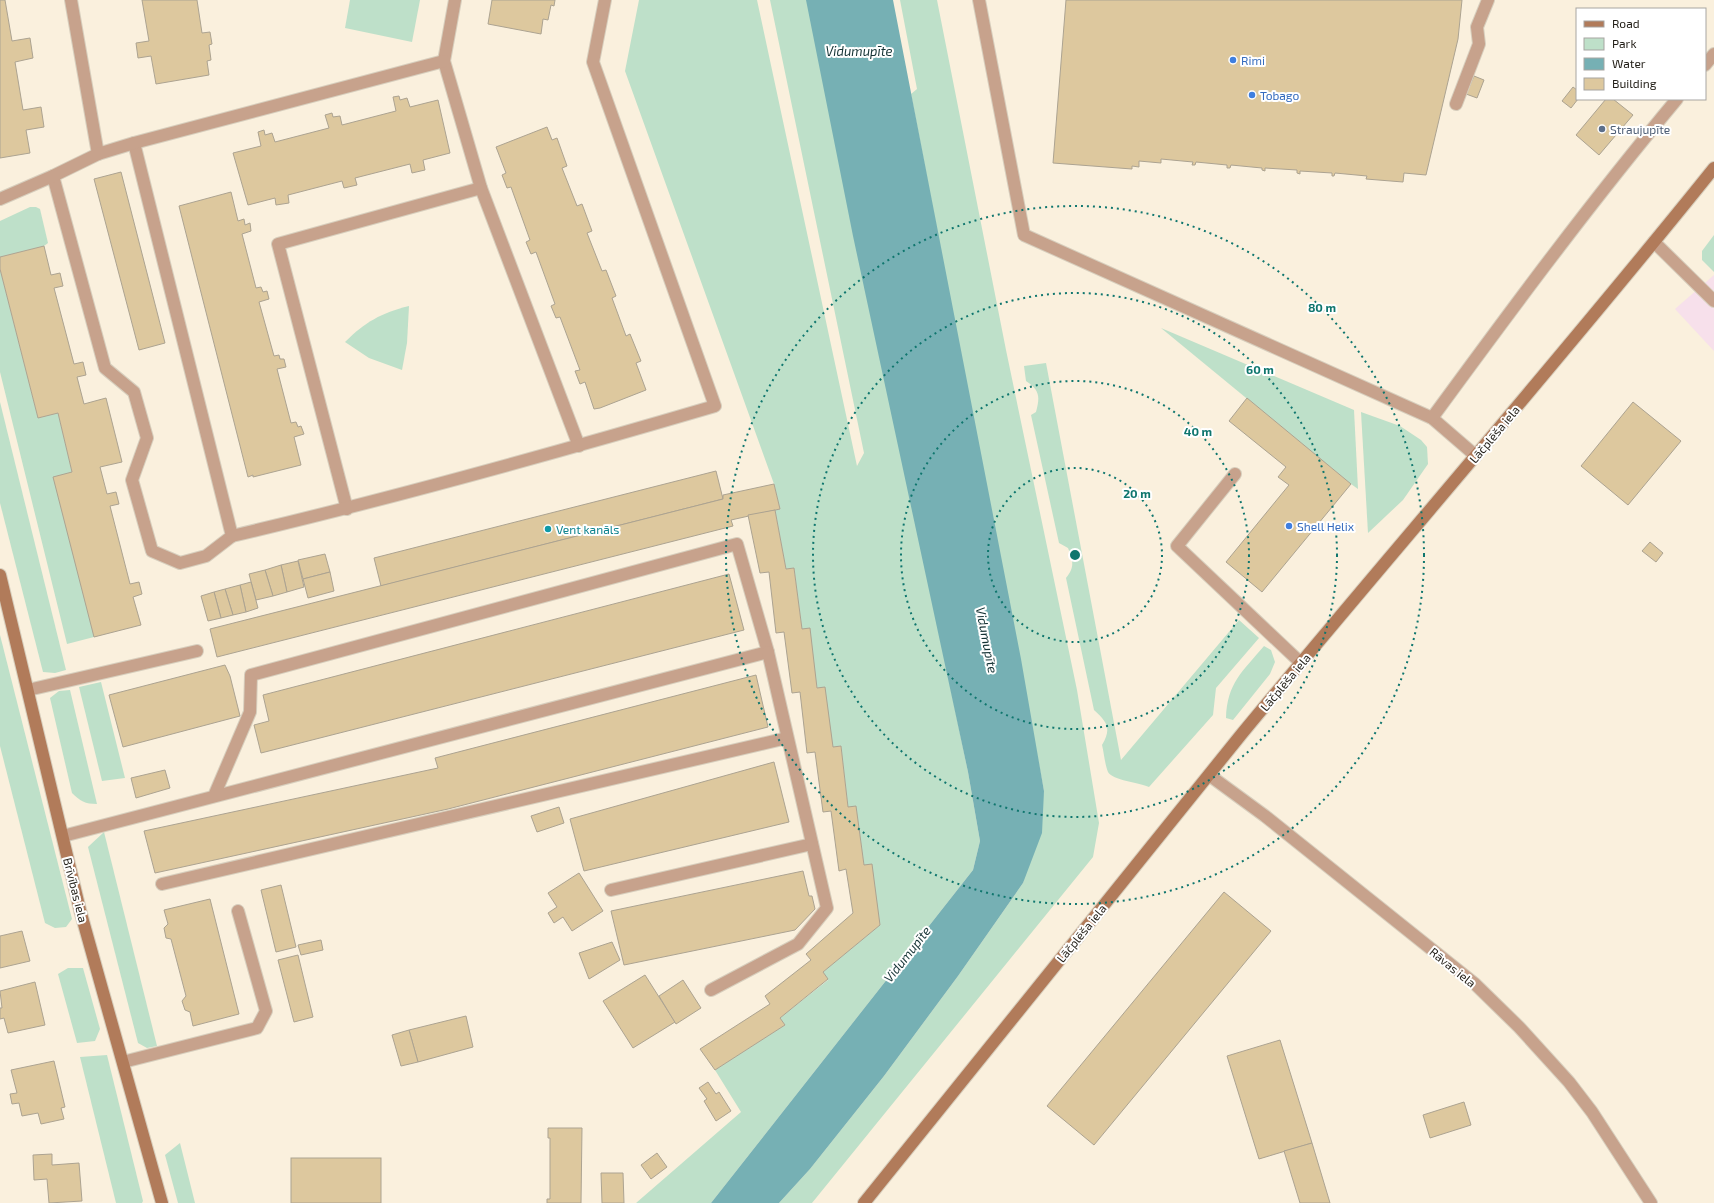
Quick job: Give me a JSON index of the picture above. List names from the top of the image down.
{
  "streets": {
    "main road": ["Lāčplēša iela", "Brīvības iela"],
    "street": ["Rāvas iela"]
  },
  "crossings": [
    ["Lāčplēša iela", "Rāvas iela"]
  ],
  "water": ["Vidumupīte"],
  "places": [
    "Rimi",
    "Tobago",
    "Straujupīte",
    "Shell Helix",
    "Vent kanāls"
  ],
  "legend": [
    "Road",
    "Park",
    "Water",
    "Building"
  ],
  "rings": [
    "80 m",
    "60 m",
    "40 m",
    "20 m"
  ]
}
